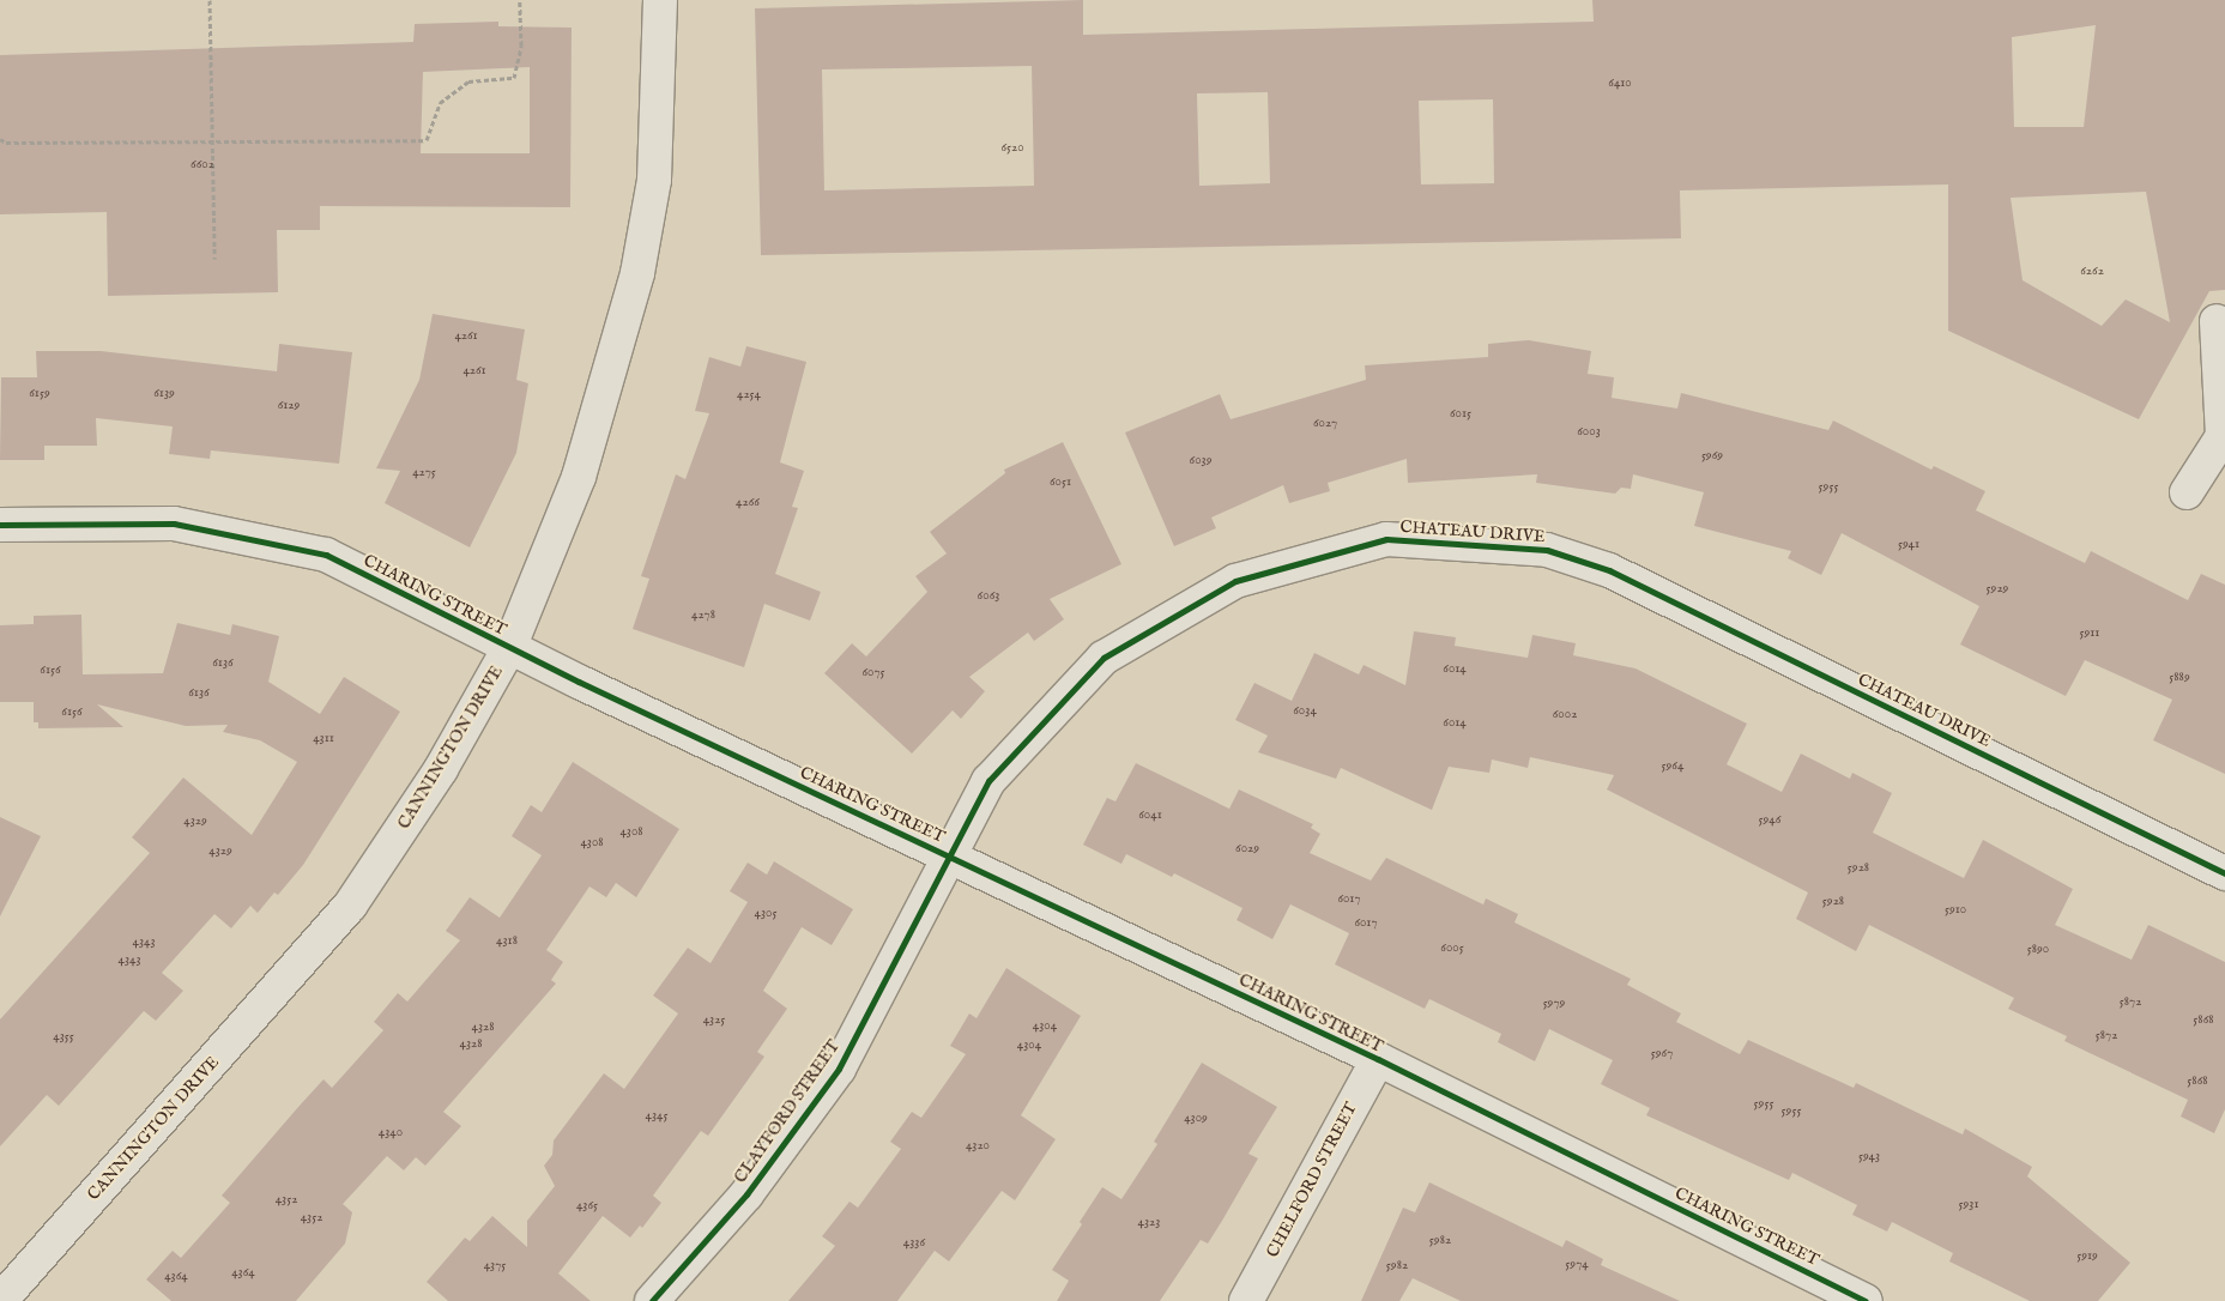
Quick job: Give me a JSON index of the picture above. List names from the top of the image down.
{
  "streets": {
    "street": [
      "CHATEAU DRIVE",
      "CHARING STREET",
      "CANNINGTON DRIVE",
      "CLAYFORD STREET",
      "CHELFORD STREET"
    ]
  },
  "crossings": [
    ["CHATEAU DRIVE", "CHARING STREET"],
    ["CHATEAU DRIVE", "CLAYFORD STREET"],
    ["CHARING STREET", "CANNINGTON DRIVE"],
    ["CHARING STREET", "CLAYFORD STREET"],
    ["CHARING STREET", "CHELFORD STREET"]
  ],
  "house_numbers": [
    "6410",
    "6520",
    "6602",
    "6262",
    "4261",
    "4261",
    "6159",
    "6139",
    "4254",
    "6129",
    "6015",
    "6027",
    "6003",
    "5969",
    "6039",
    "4275",
    "6051",
    "5955",
    "4266",
    "5941",
    "5929",
    "6063",
    "4278",
    "5911",
    "6136",
    "6014",
    "6156",
    "6075",
    "5889",
    "6136",
    "6034",
    "6156",
    "6002",
    "6014",
    "4311",
    "5964",
    "6041",
    "5946",
    "4329",
    "4308",
    "4308",
    "6029",
    "4329",
    "5928",
    "6017",
    "5928",
    "5910",
    "4305",
    "6017",
    "4318",
    "4343",
    "6005",
    "5890",
    "4343",
    "5872",
    "5979",
    "4325",
    "5868",
    "4304",
    "4328",
    "5872",
    "4355",
    "4328",
    "4304",
    "5967",
    "5868",
    "5955",
    "5955",
    "4345",
    "4309",
    "4340",
    "4320",
    "5943",
    "4352",
    "5931",
    "4365",
    "4352",
    "4323",
    "5982",
    "4336",
    "5919",
    "5974",
    "4375",
    "5982",
    "4364",
    "4364"
  ]
}
